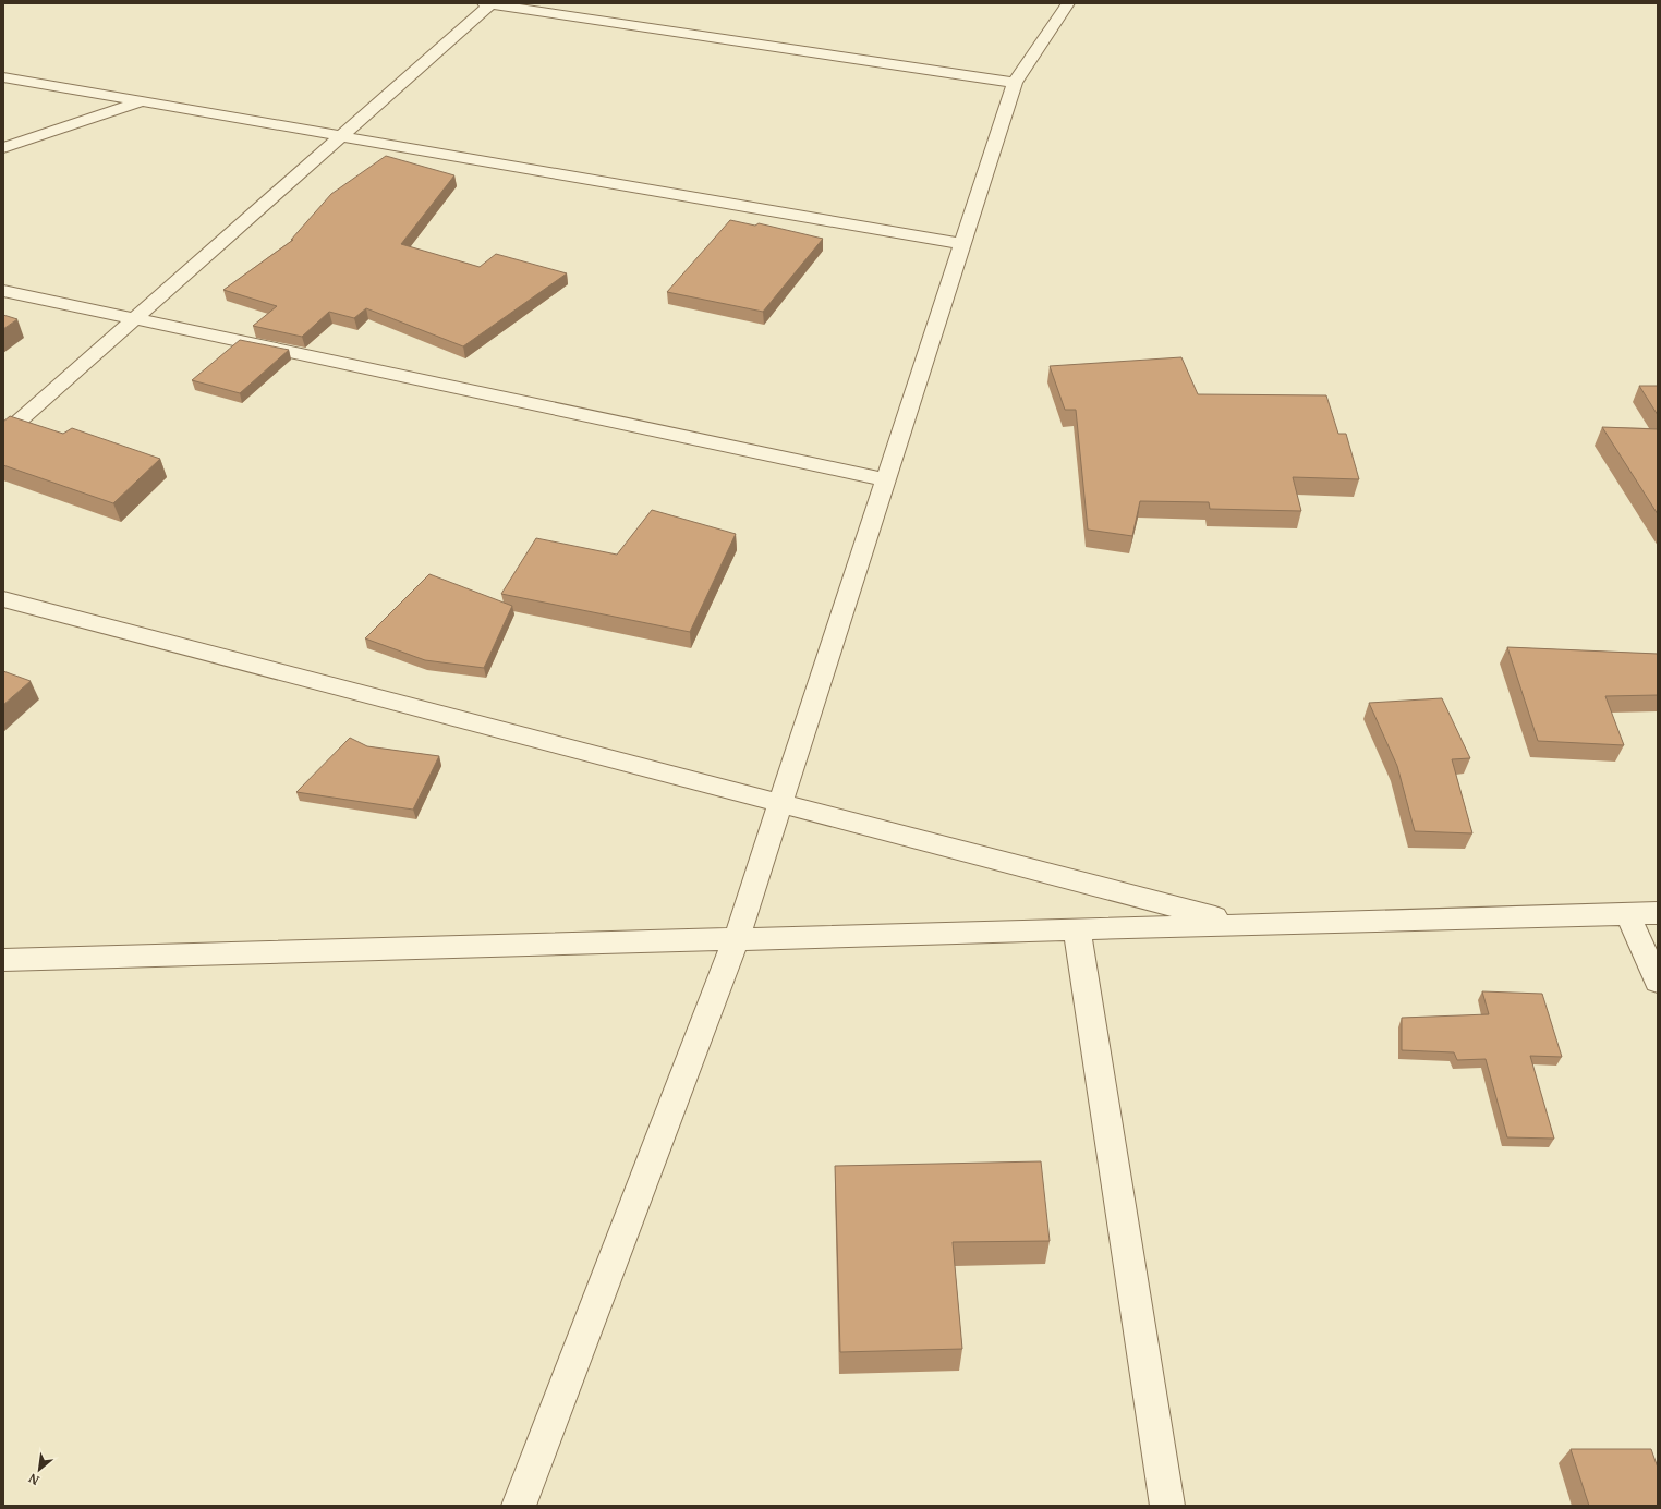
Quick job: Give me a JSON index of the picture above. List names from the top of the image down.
{
  "north": "bottom left"
}
